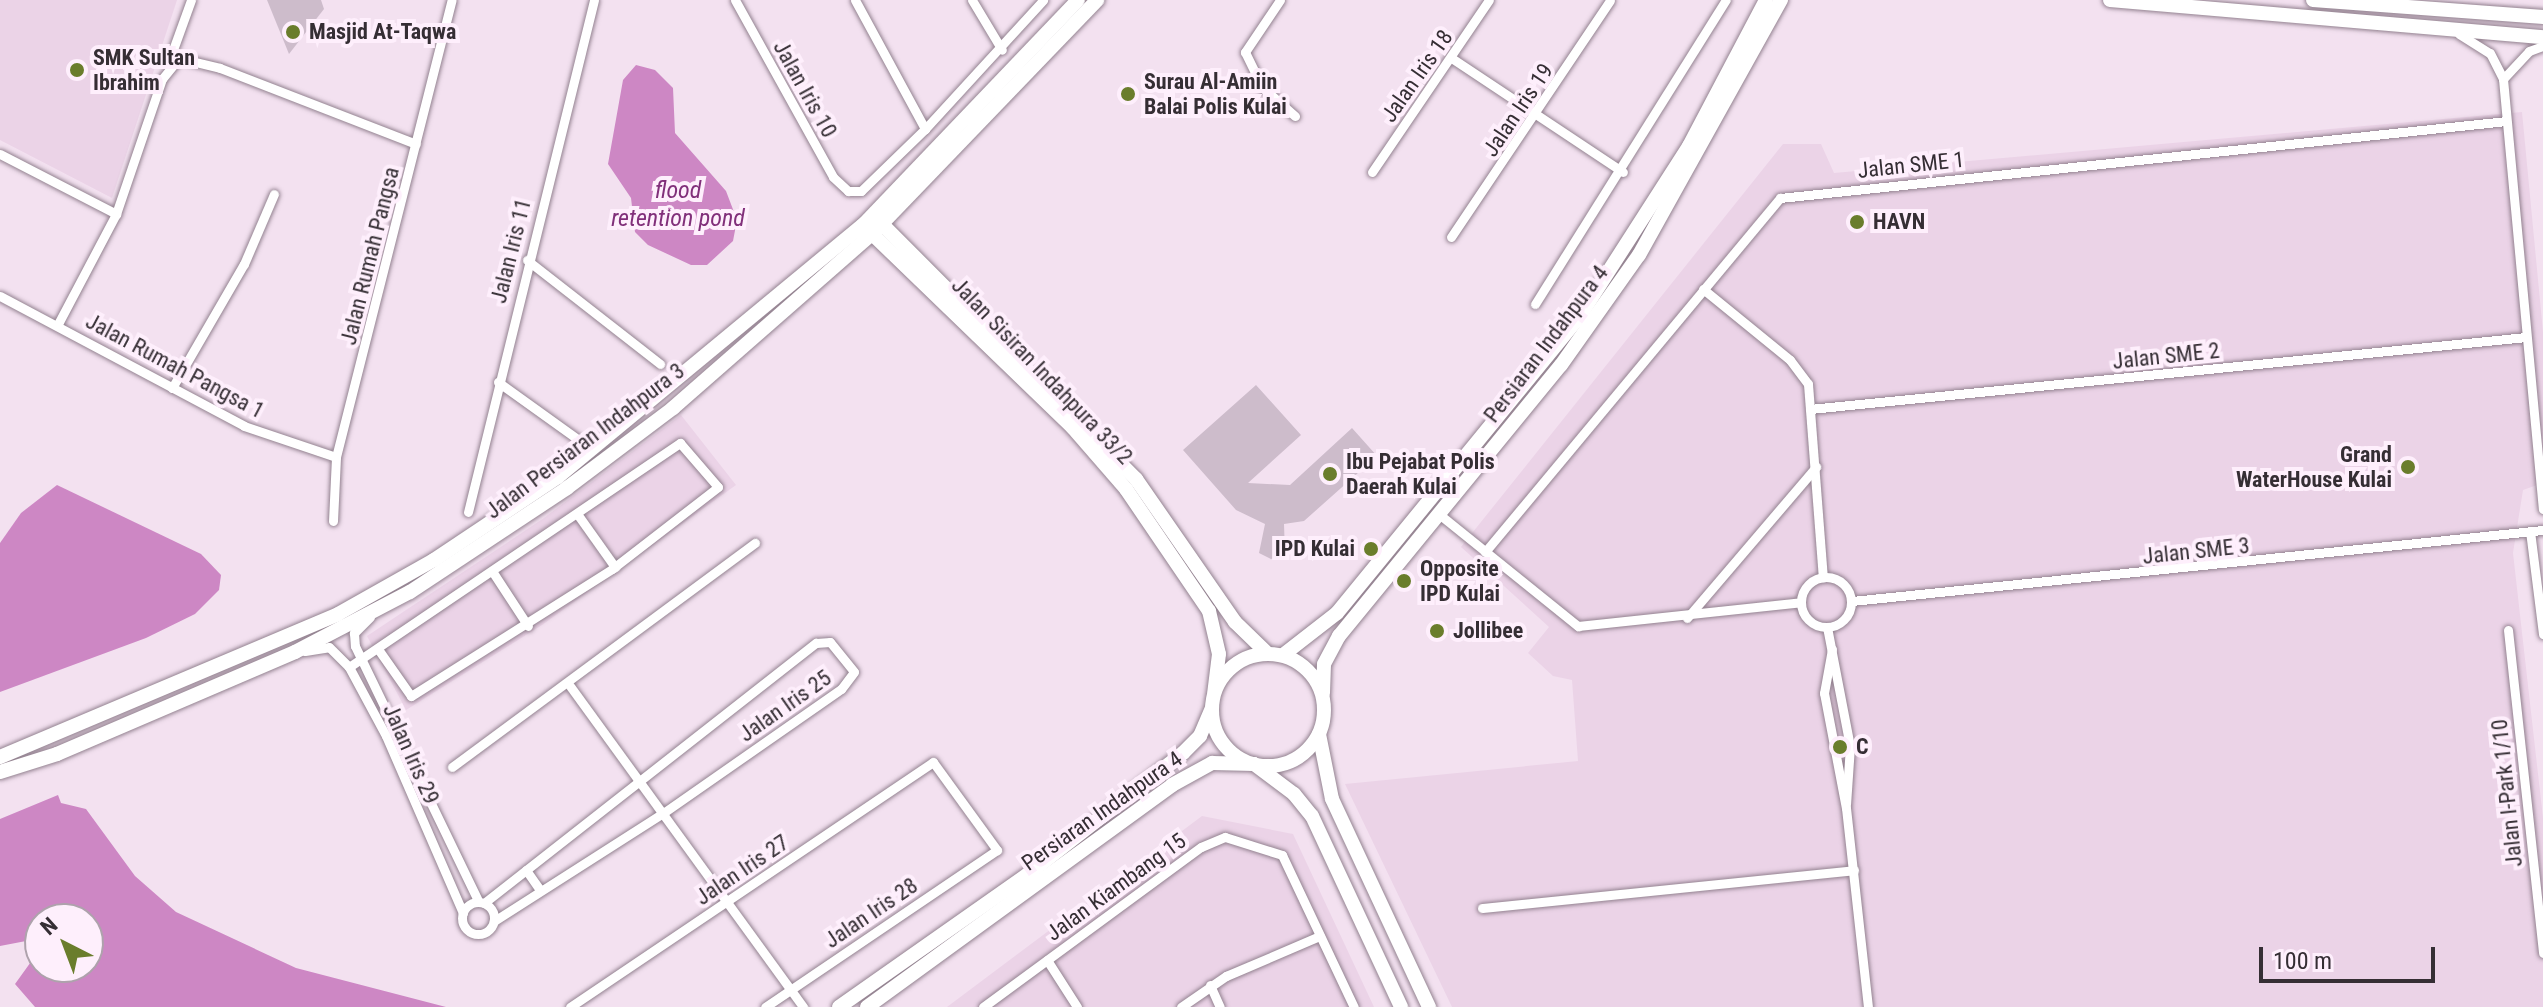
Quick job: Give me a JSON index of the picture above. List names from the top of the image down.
{
  "streets": {
    "main road": ["Persiaran Indahpura 4", "Jalan Sisiran Indahpura 33/2", "Jalan Persiaran Indahpura 3"],
    "street": [
      "Jalan Iris 18",
      "Jalan Iris 10",
      "Jalan Iris 19",
      "Jalan SME 1",
      "Jalan Iris 11",
      "Jalan Rumah Pangsa",
      "Jalan SME 2",
      "Jalan Rumah Pangsa 1",
      "Jalan SME 3",
      "Jalan Iris 25",
      "Jalan Iris 29",
      "Jalan I-Park 1/10",
      "Jalan Iris 27",
      "Jalan Kiambang 15",
      "Jalan Iris 28"
    ]
  },
  "crossings": [
    ["Jalan Rumah Pangsa", "Jalan Rumah Pangsa 1"],
    ["Persiaran Indahpura 4", "Jalan Sisiran Indahpura 33/2"],
    ["Jalan Sisiran Indahpura 33/2", "Jalan Persiaran Indahpura 3"],
    ["Jalan Persiaran Indahpura 3", "Jalan Iris 29"],
    ["Jalan Iris 25", "Jalan Iris 29"],
    ["Jalan Iris 27", "Jalan Iris 28"]
  ],
  "water": ["flood retention pond"],
  "places": [
    "Masjid At-Taqwa",
    "SMK Sultan Ibrahim",
    "Surau Al-Amiin Balai Polis Kulai",
    "HAVN",
    "Grand WaterHouse Kulai",
    "Ibu Pejabat Polis Daerah Kulai",
    "IPD Kulai",
    "Opposite IPD Kulai",
    "Jollibee",
    "C"
  ],
  "scale_bar": "100 m",
  "north": "top left"
}
